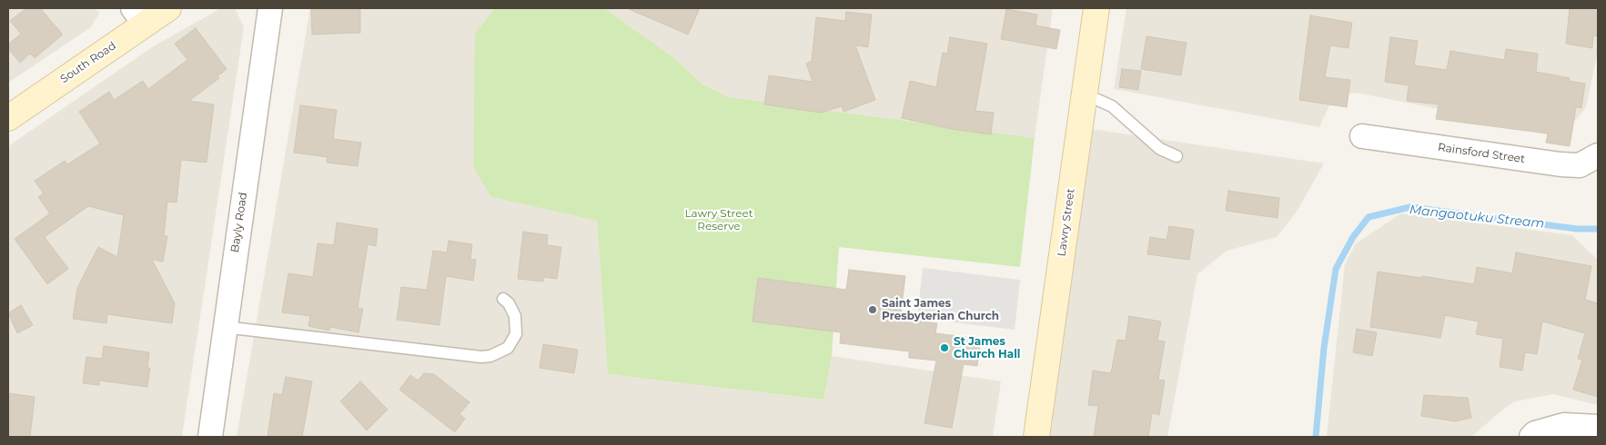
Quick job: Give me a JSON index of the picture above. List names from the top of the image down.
{
  "streets": {
    "street": [
      "South Road",
      "Rainsford Street",
      "Bayly Road",
      "Lawry Street"
    ]
  },
  "water": ["Mangaotuku Stream"],
  "parks": ["Lawry Street Reserve"],
  "places": ["Saint James Presbyterian Church", "St James Church Hall"]
}
